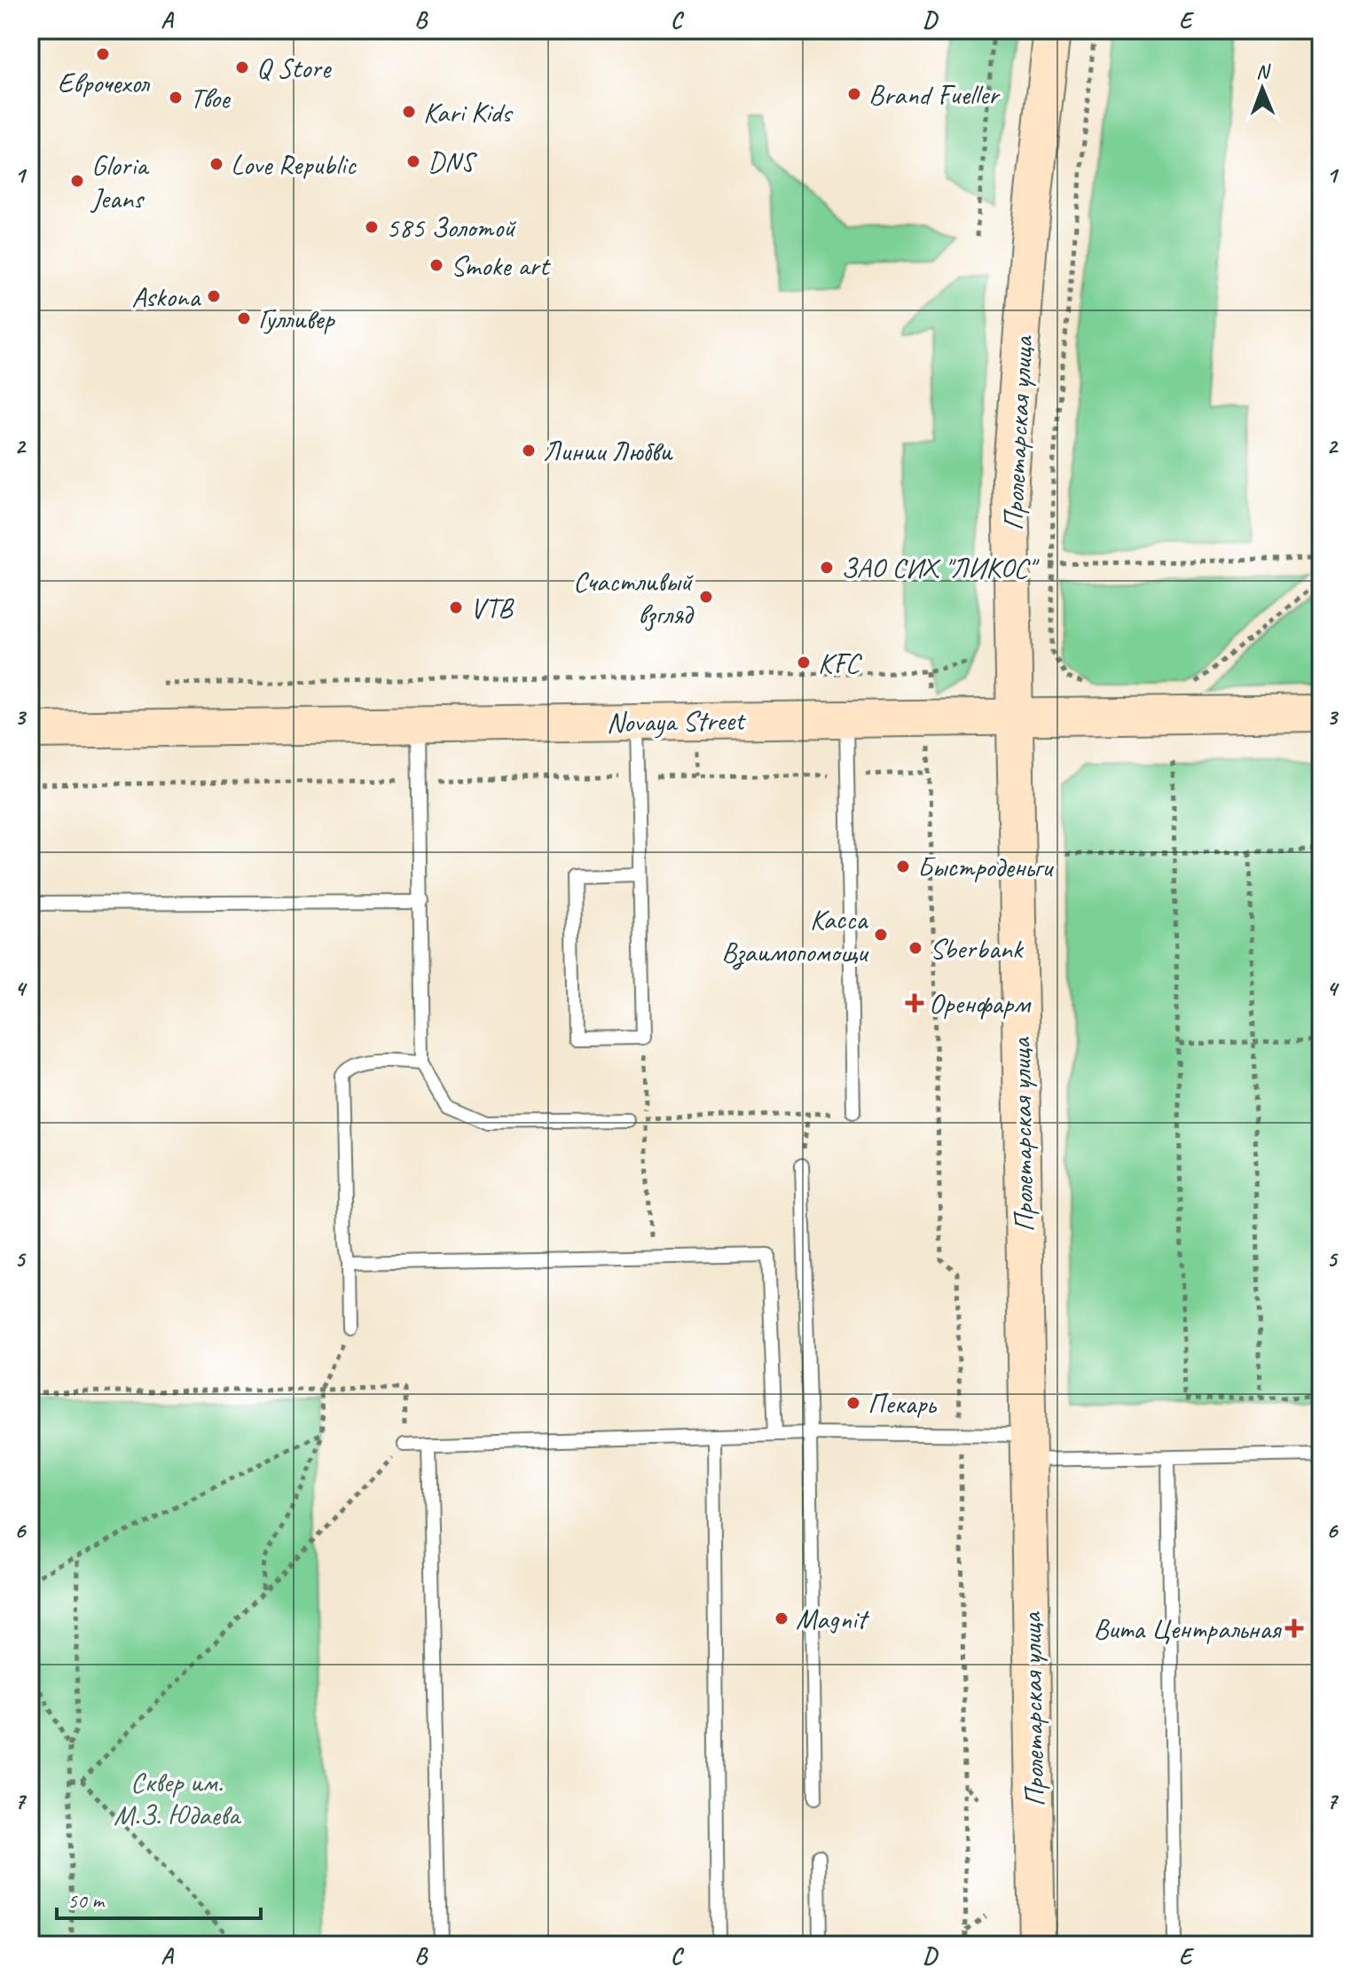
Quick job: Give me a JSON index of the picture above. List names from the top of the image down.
{
  "streets": {
    "main road": ["Пролетарская улица", "Novaya Street"]
  },
  "crossings": [
    ["Пролетарская улица", "Novaya Street"]
  ],
  "parks": ["Сквер им. М.З. Юдаева"],
  "places": {
    "other": [
      "Еврочехол",
      "Q Store",
      "Brand Fueller",
      "Твое",
      "Kari Kids",
      "DNS",
      "Love Republic",
      "Gloria Jeans",
      "585 Золотой",
      "Smoke art",
      "Askona",
      "Гулливер",
      "Линии Любви",
      "ЗАО СИХ \"ЛИКОС\"",
      "Счастливый взгляд",
      "VTB",
      "KFC",
      "Быстроденьги",
      "Касса Взаимопомощи",
      "Sberbank",
      "Пекарь",
      "Magnit"
    ],
    "health": ["Оренфарм", "Вита Центральная"]
  },
  "scale_bar": "50 m",
  "north": "top",
  "grid": {
    "columns": [
      "A",
      "B",
      "C",
      "D",
      "E"
    ],
    "rows": [
      "1",
      "2",
      "3",
      "4",
      "5",
      "6",
      "7"
    ]
  }
}
